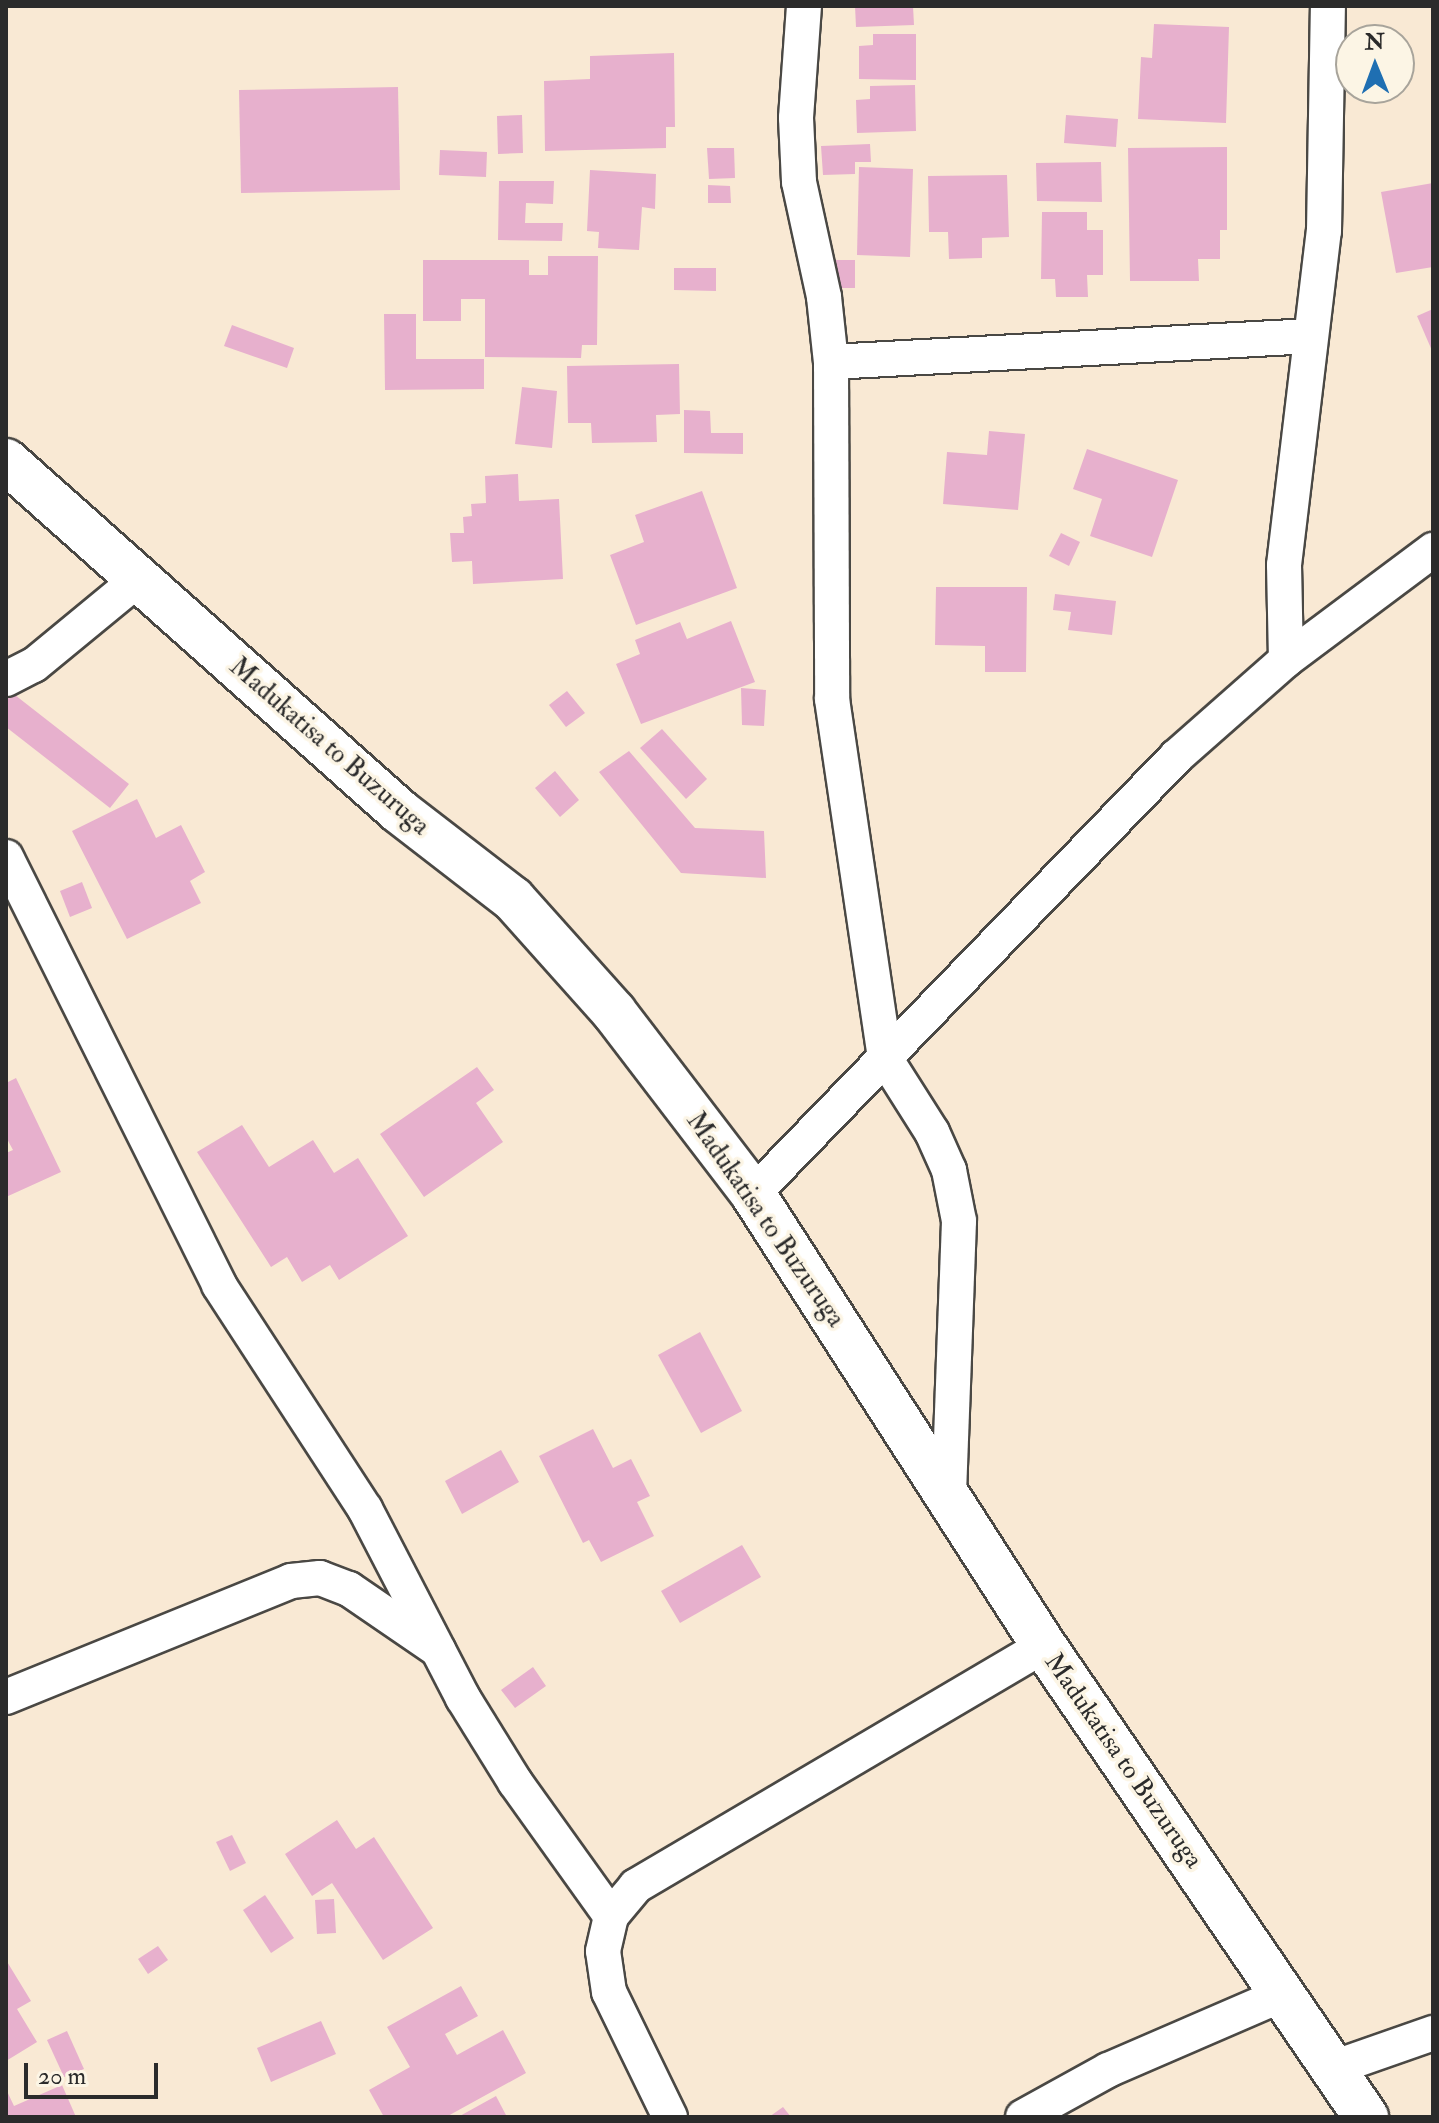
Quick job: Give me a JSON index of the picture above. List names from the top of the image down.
{
  "streets": {
    "main road": ["Madukatisa to Buzuruga"]
  },
  "scale_bar": "20 m",
  "north": "top"
}
